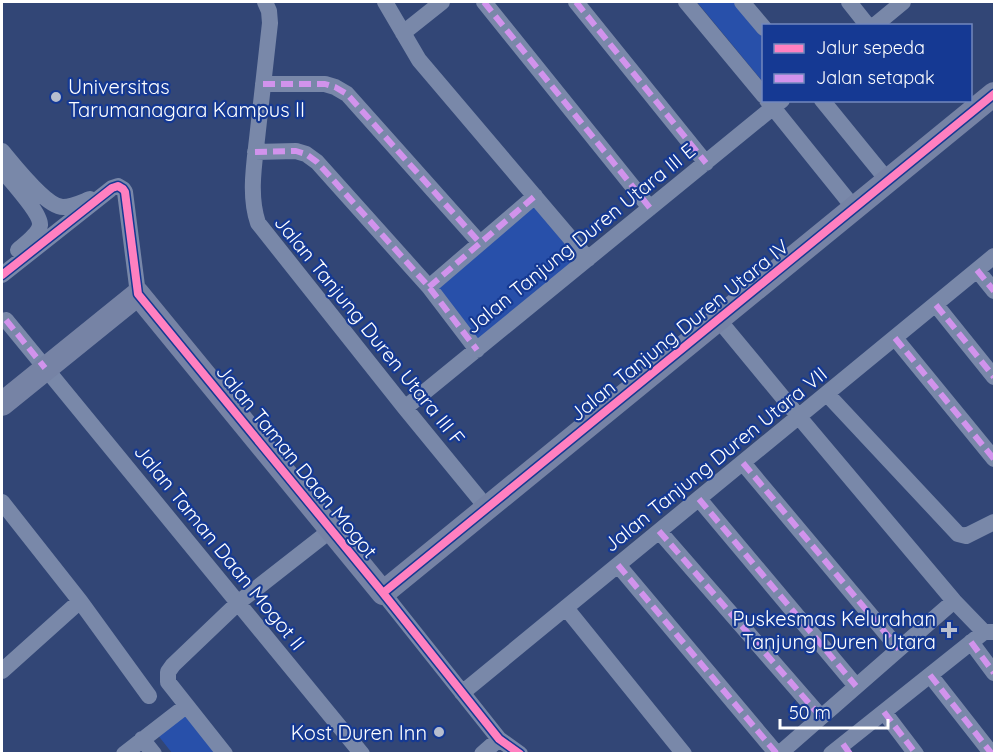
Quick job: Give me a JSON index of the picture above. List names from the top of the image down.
{
  "streets": {
    "street": [
      "Jalan Tanjung Duren Utara III E",
      "Jalan Tanjung Duren Utara III F",
      "Jalan Tanjung Duren Utara IV",
      "Jalan Tanjung Duren Utara VII",
      "Jalan Taman Daan Mogot",
      "Jalan Taman Daan Mogot II"
    ]
  },
  "crossings": [
    ["Jalan Tanjung Duren Utara III E", "Jalan Tanjung Duren Utara III F"],
    ["Jalan Tanjung Duren Utara III F", "Jalan Tanjung Duren Utara IV"],
    ["Jalan Tanjung Duren Utara IV", "Jalan Taman Daan Mogot"],
    ["Jalan Tanjung Duren Utara VII", "Jalan Taman Daan Mogot"]
  ],
  "places": {
    "other": ["Universitas Tarumanagara Kampus II", "Kost Duren Inn"],
    "health": ["Puskesmas Kelurahan Tanjung Duren Utara"]
  },
  "legend": ["Jalur sepeda", "Jalan setapak"],
  "scale_bar": "50 m"
}
